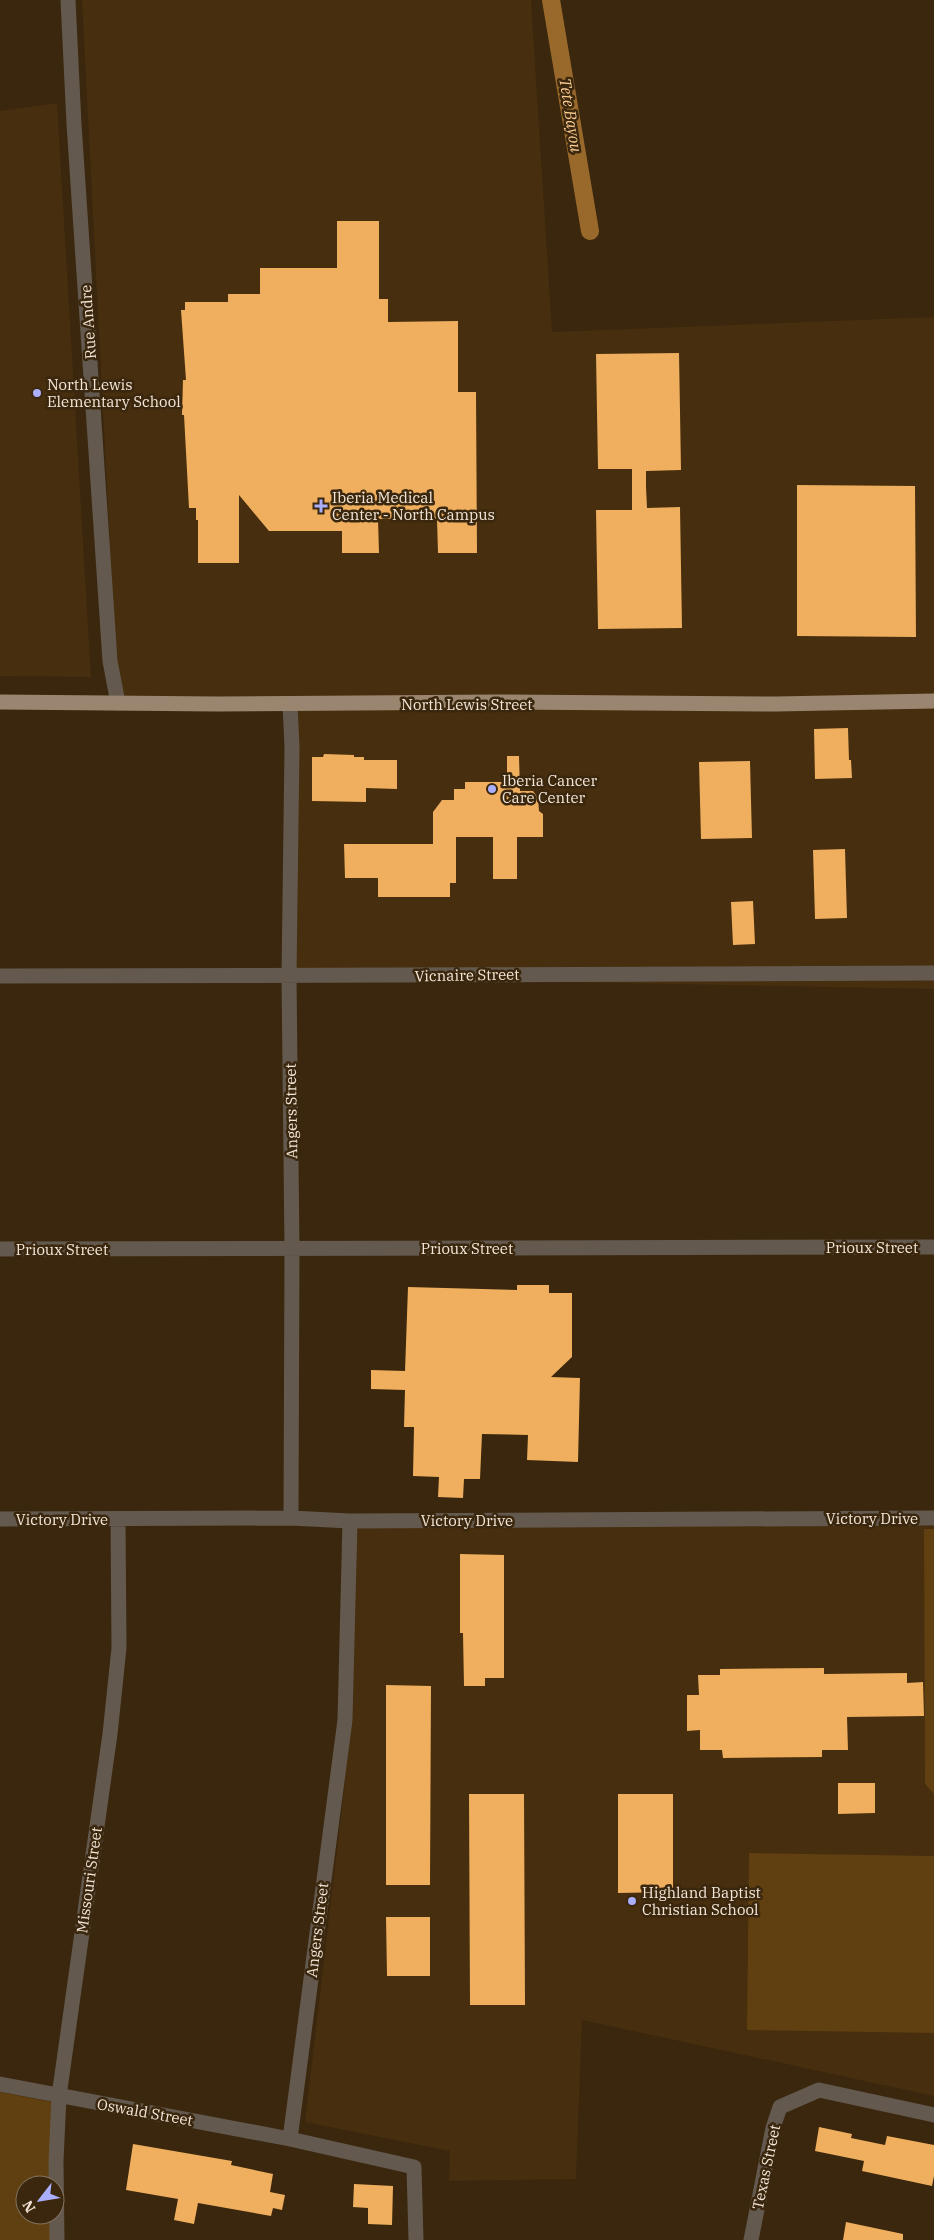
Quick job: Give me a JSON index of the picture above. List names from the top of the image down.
{
  "streets": {
    "main road": ["North Lewis Street"],
    "street": [
      "Rue Andre",
      "Vicnaire Street",
      "Angers Street",
      "Prioux Street",
      "Victory Drive",
      "Missouri Street",
      "Oswald Street",
      "Texas Street"
    ]
  },
  "crossings": [
    ["Rue Andre", "North Lewis Street"],
    ["North Lewis Street", "Angers Street"],
    ["Vicnaire Street", "Angers Street"],
    ["Angers Street", "Prioux Street"],
    ["Angers Street", "Victory Drive"],
    ["Angers Street", "Oswald Street"],
    ["Victory Drive", "Missouri Street"],
    ["Missouri Street", "Oswald Street"]
  ],
  "water": ["Tete Bayou"],
  "places": {
    "other": ["North Lewis Elementary School", "Iberia Cancer Care Center", "Highland Baptist Christian School"],
    "health": ["Iberia Medical Center - North Campus"]
  },
  "north": "bottom left"
}
